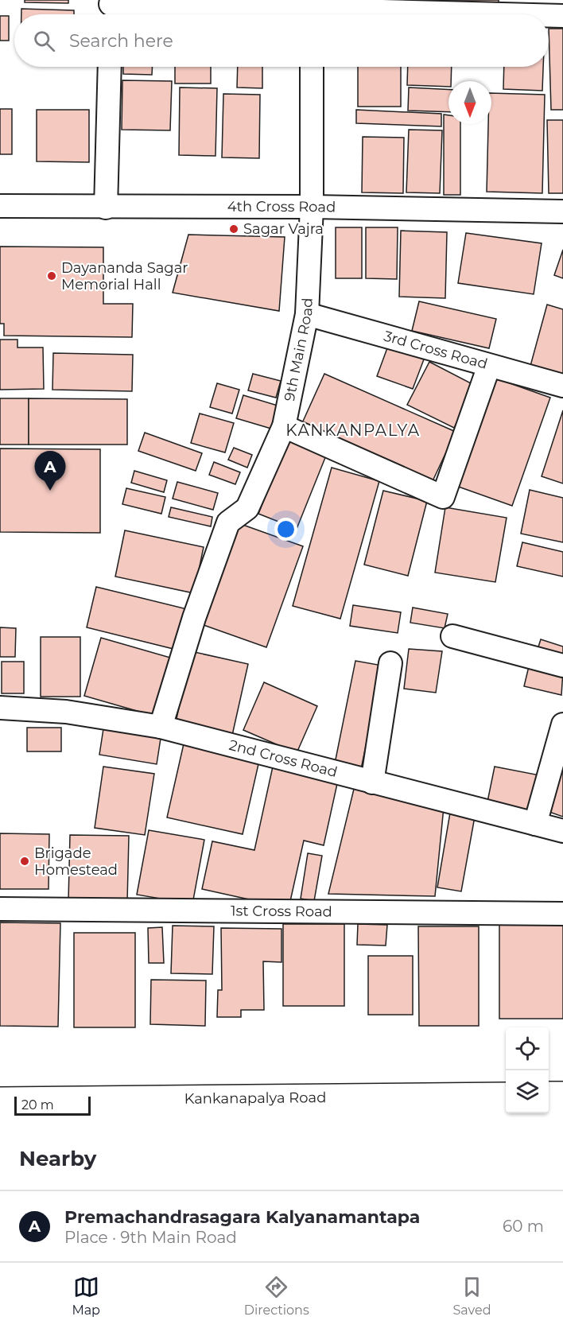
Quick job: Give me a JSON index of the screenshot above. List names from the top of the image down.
{
  "streets": {
    "street": [
      "4th Cross Road",
      "9th Main Road",
      "3rd Cross Road",
      "2nd Cross Road",
      "1st Cross Road",
      "Kankanapalya Road"
    ]
  },
  "crossings": [
    ["4th Cross Road", "9th Main Road"],
    ["9th Main Road", "3rd Cross Road"],
    ["9th Main Road", "2nd Cross Road"]
  ],
  "districts": ["KANKANPALYA"],
  "places": ["Sagar Vajra", "Dayananda Sagar Memorial Hall", "Brigade Homestead"],
  "scale_bar": "20 m",
  "north": "bottom",
  "page": {
    "search": "Search here",
    "pins": "A",
    "scale": "20 m",
    "heading": "Nearby",
    "list": [
      {
        "mark": "A",
        "name": "Premachandrasagara Kalyanamantapa",
        "note": "Place · 9th Main Road",
        "value": "60 m"
      }
    ],
    "nav": ["Map", "Directions", "Saved"]
  }
}
